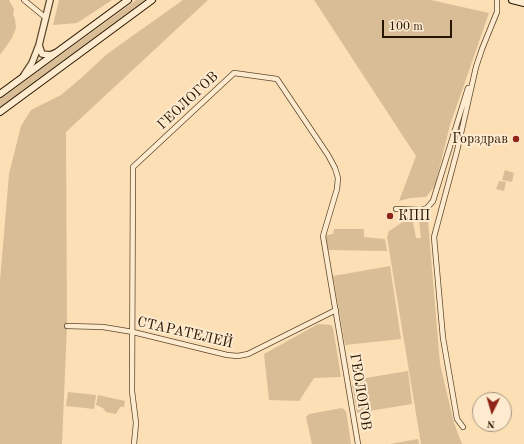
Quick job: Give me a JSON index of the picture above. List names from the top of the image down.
{
  "streets": {
    "street": ["ГЕОЛОГОВ", "СТАРАТЕЛЕЙ"]
  },
  "crossings": [
    ["ГЕОЛОГОВ", "СТАРАТЕЛЕЙ"]
  ],
  "places": ["Горздрав", "КПП"],
  "scale_bar": "100 m",
  "north": "bottom"
}
